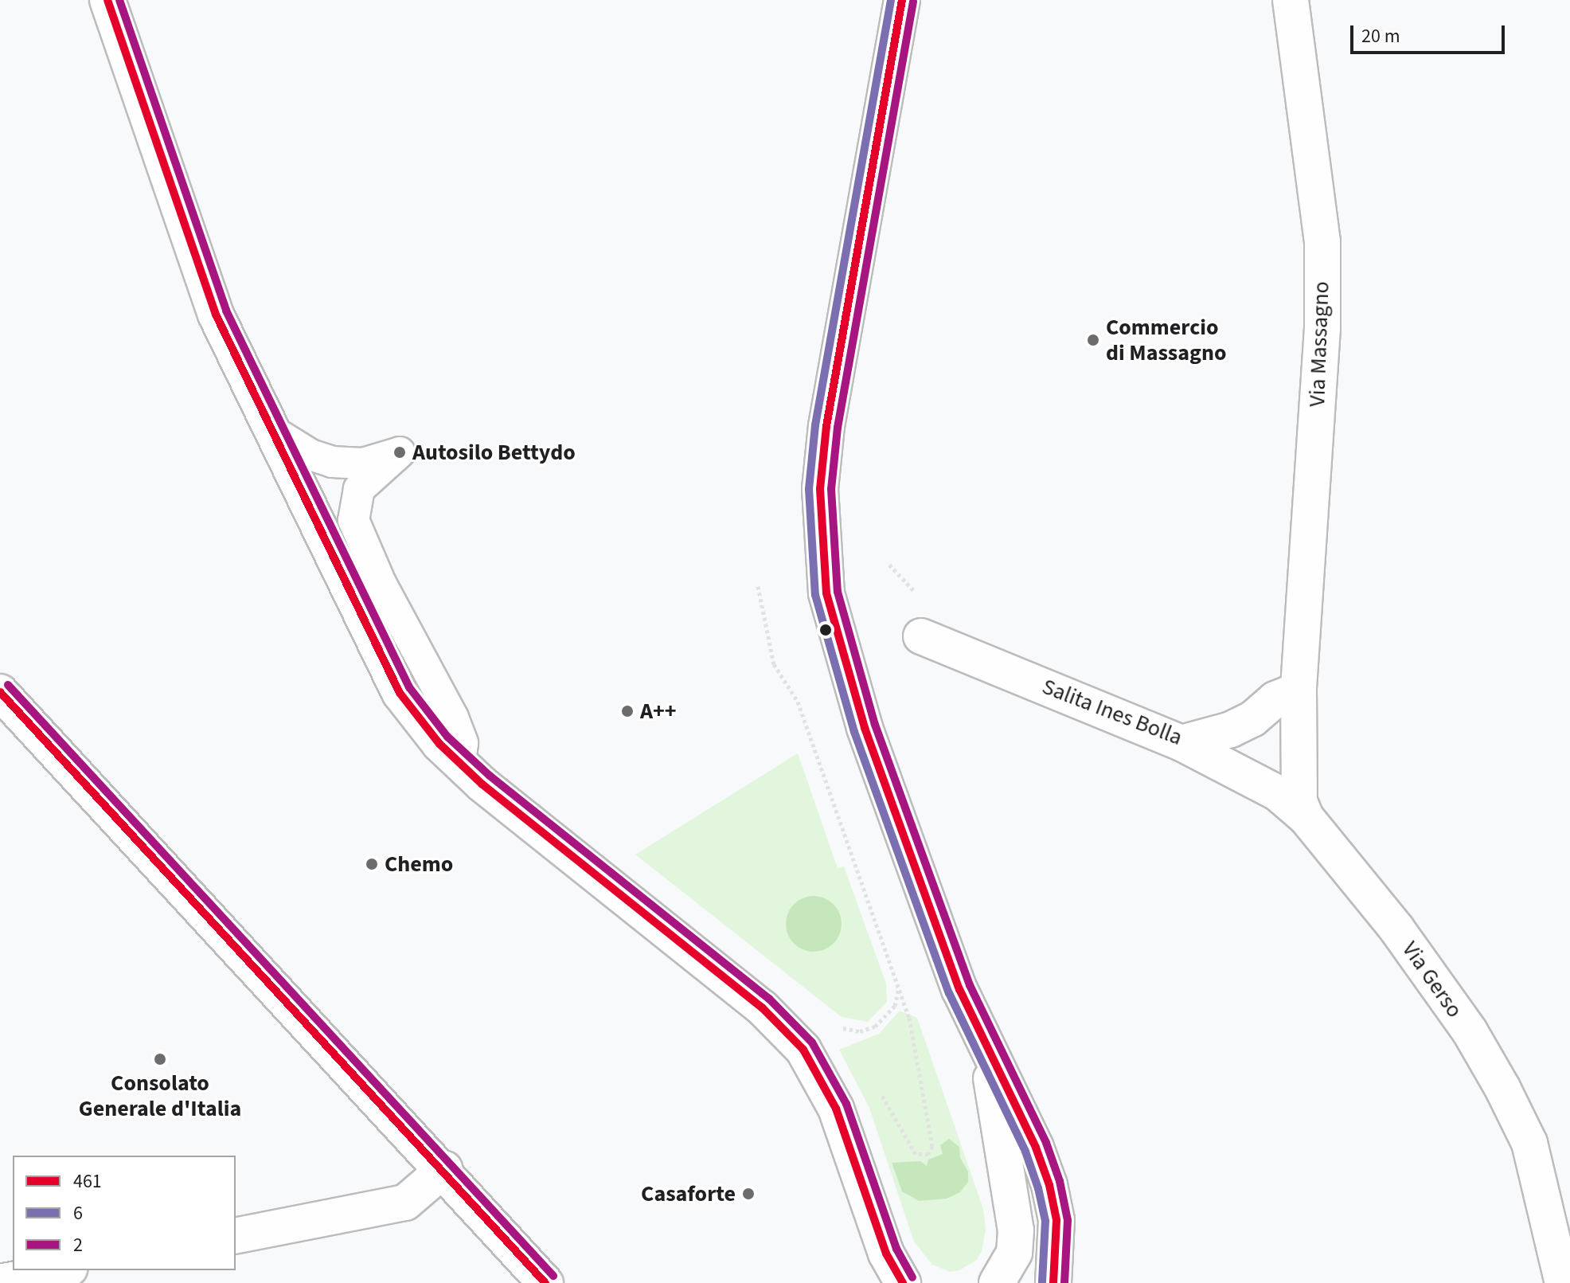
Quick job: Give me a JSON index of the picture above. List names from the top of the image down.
{
  "streets": {
    "main road": ["Via Massagno", "Salita Ines Bolla", "Via Gerso"]
  },
  "crossings": [
    ["Via Massagno", "Salita Ines Bolla"],
    ["Via Massagno", "Via Gerso"],
    ["Salita Ines Bolla", "Via Gerso"]
  ],
  "places": [
    "Commercio di Massagno",
    "Autosilo Bettydo",
    "A++",
    "Chemo",
    "Consolato Generale d'Italia",
    "Casaforte"
  ],
  "lines": ["transit line 461", "transit line 6", "transit line 2"],
  "legend": ["461", "6", "2"],
  "scale_bar": "20 m"
}
